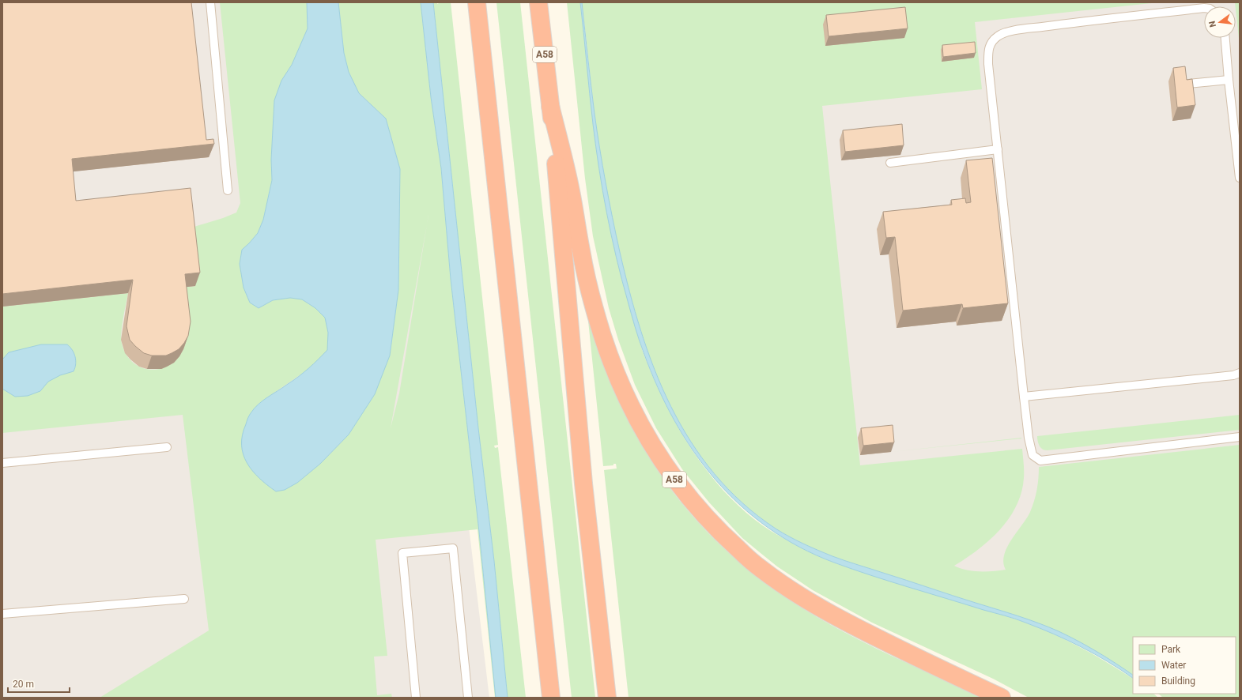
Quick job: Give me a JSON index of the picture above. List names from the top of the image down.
{
  "streets": {
    "highway": ["A58"]
  },
  "legend": ["Park", "Water", "Building"],
  "scale_bar": "20 m",
  "north": "left"
}
